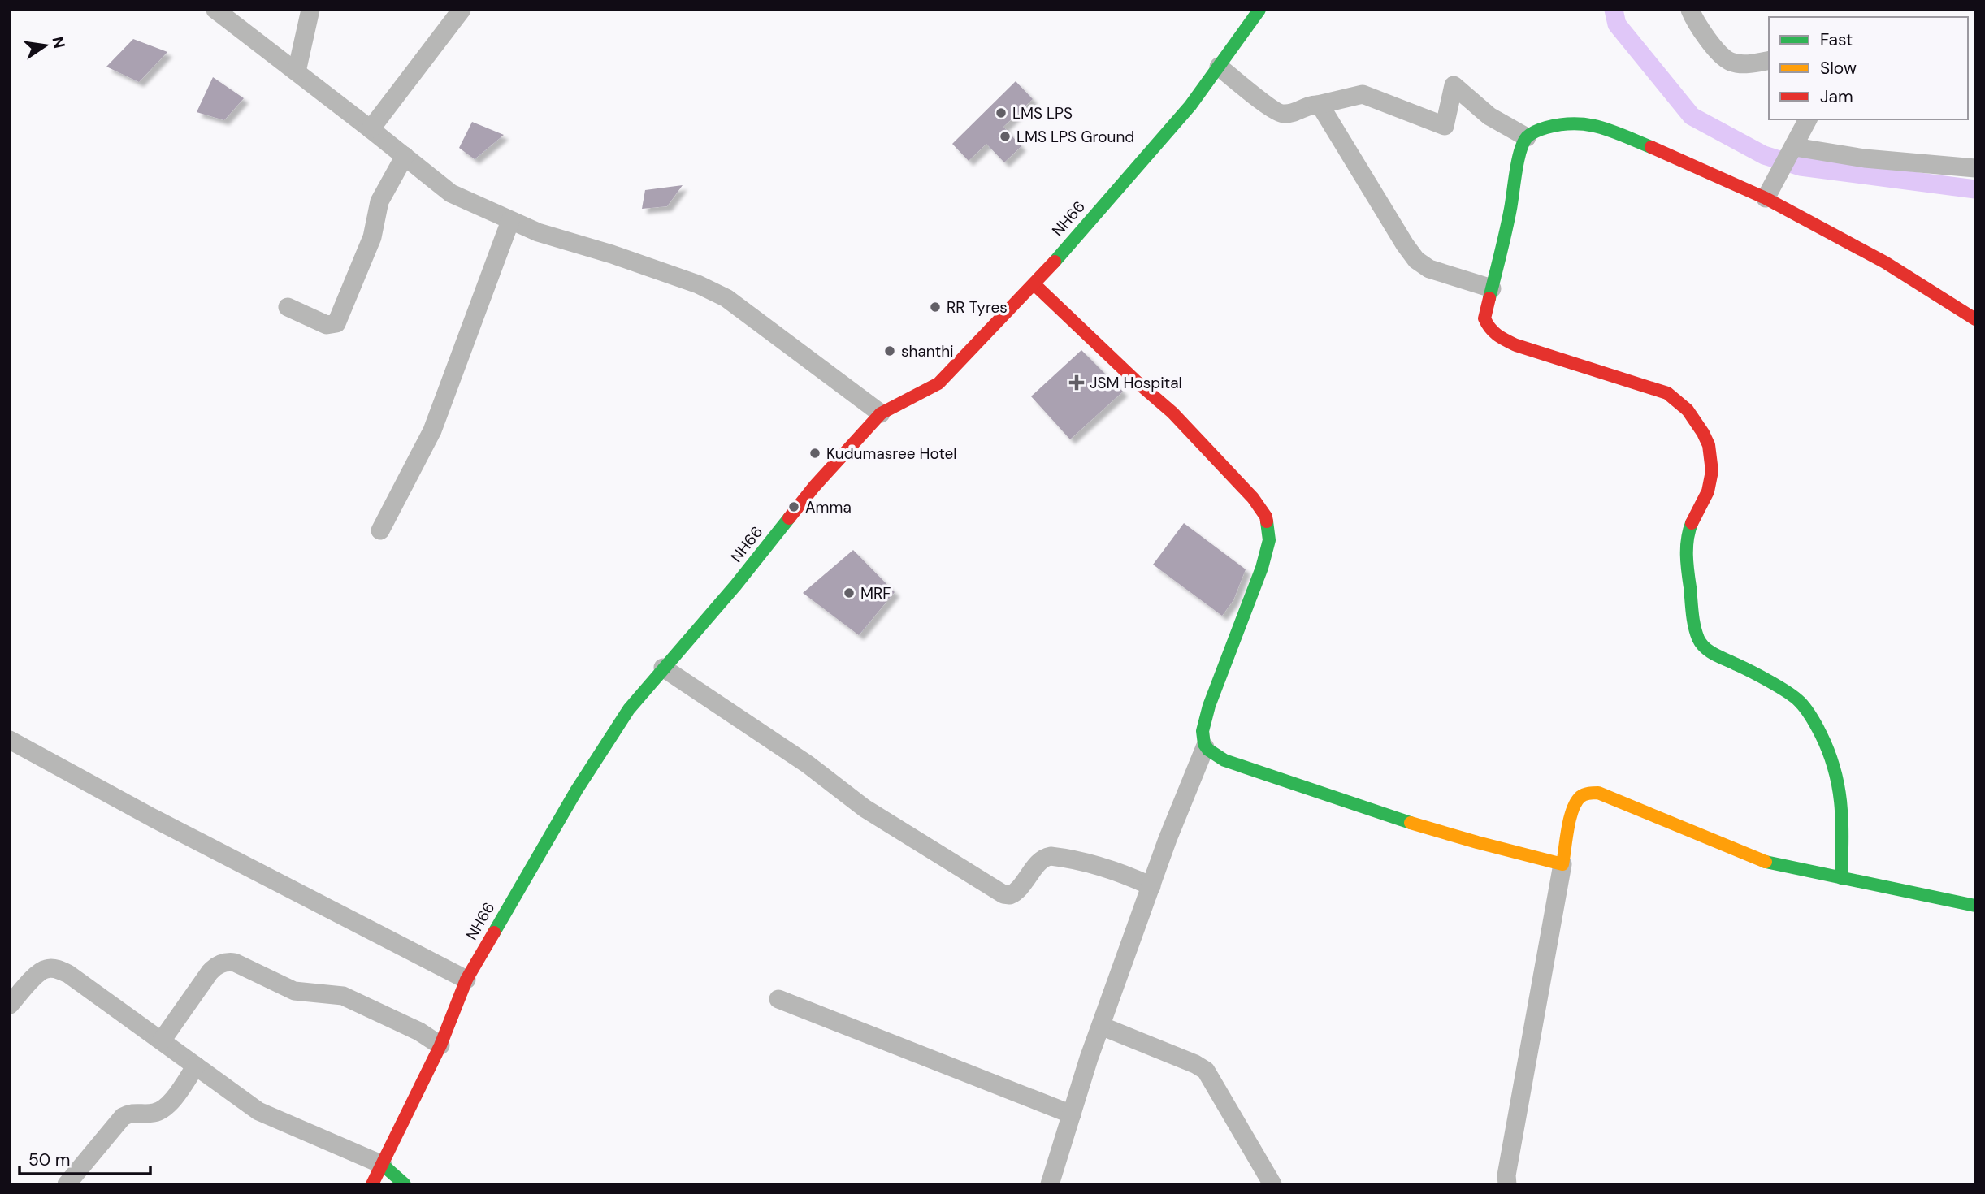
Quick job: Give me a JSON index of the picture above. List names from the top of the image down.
{
  "streets": {
    "main road": ["NH66"]
  },
  "places": {
    "other": [
      "LMS LPS",
      "LMS LPS Ground",
      "RR Tyres",
      "shanthi",
      "Kudumasree Hotel",
      "Amma",
      "MRF"
    ],
    "health": ["JSM Hospital"]
  },
  "legend": ["Fast", "Slow", "Jam"],
  "scale_bar": "50 m",
  "north": "right"
}
